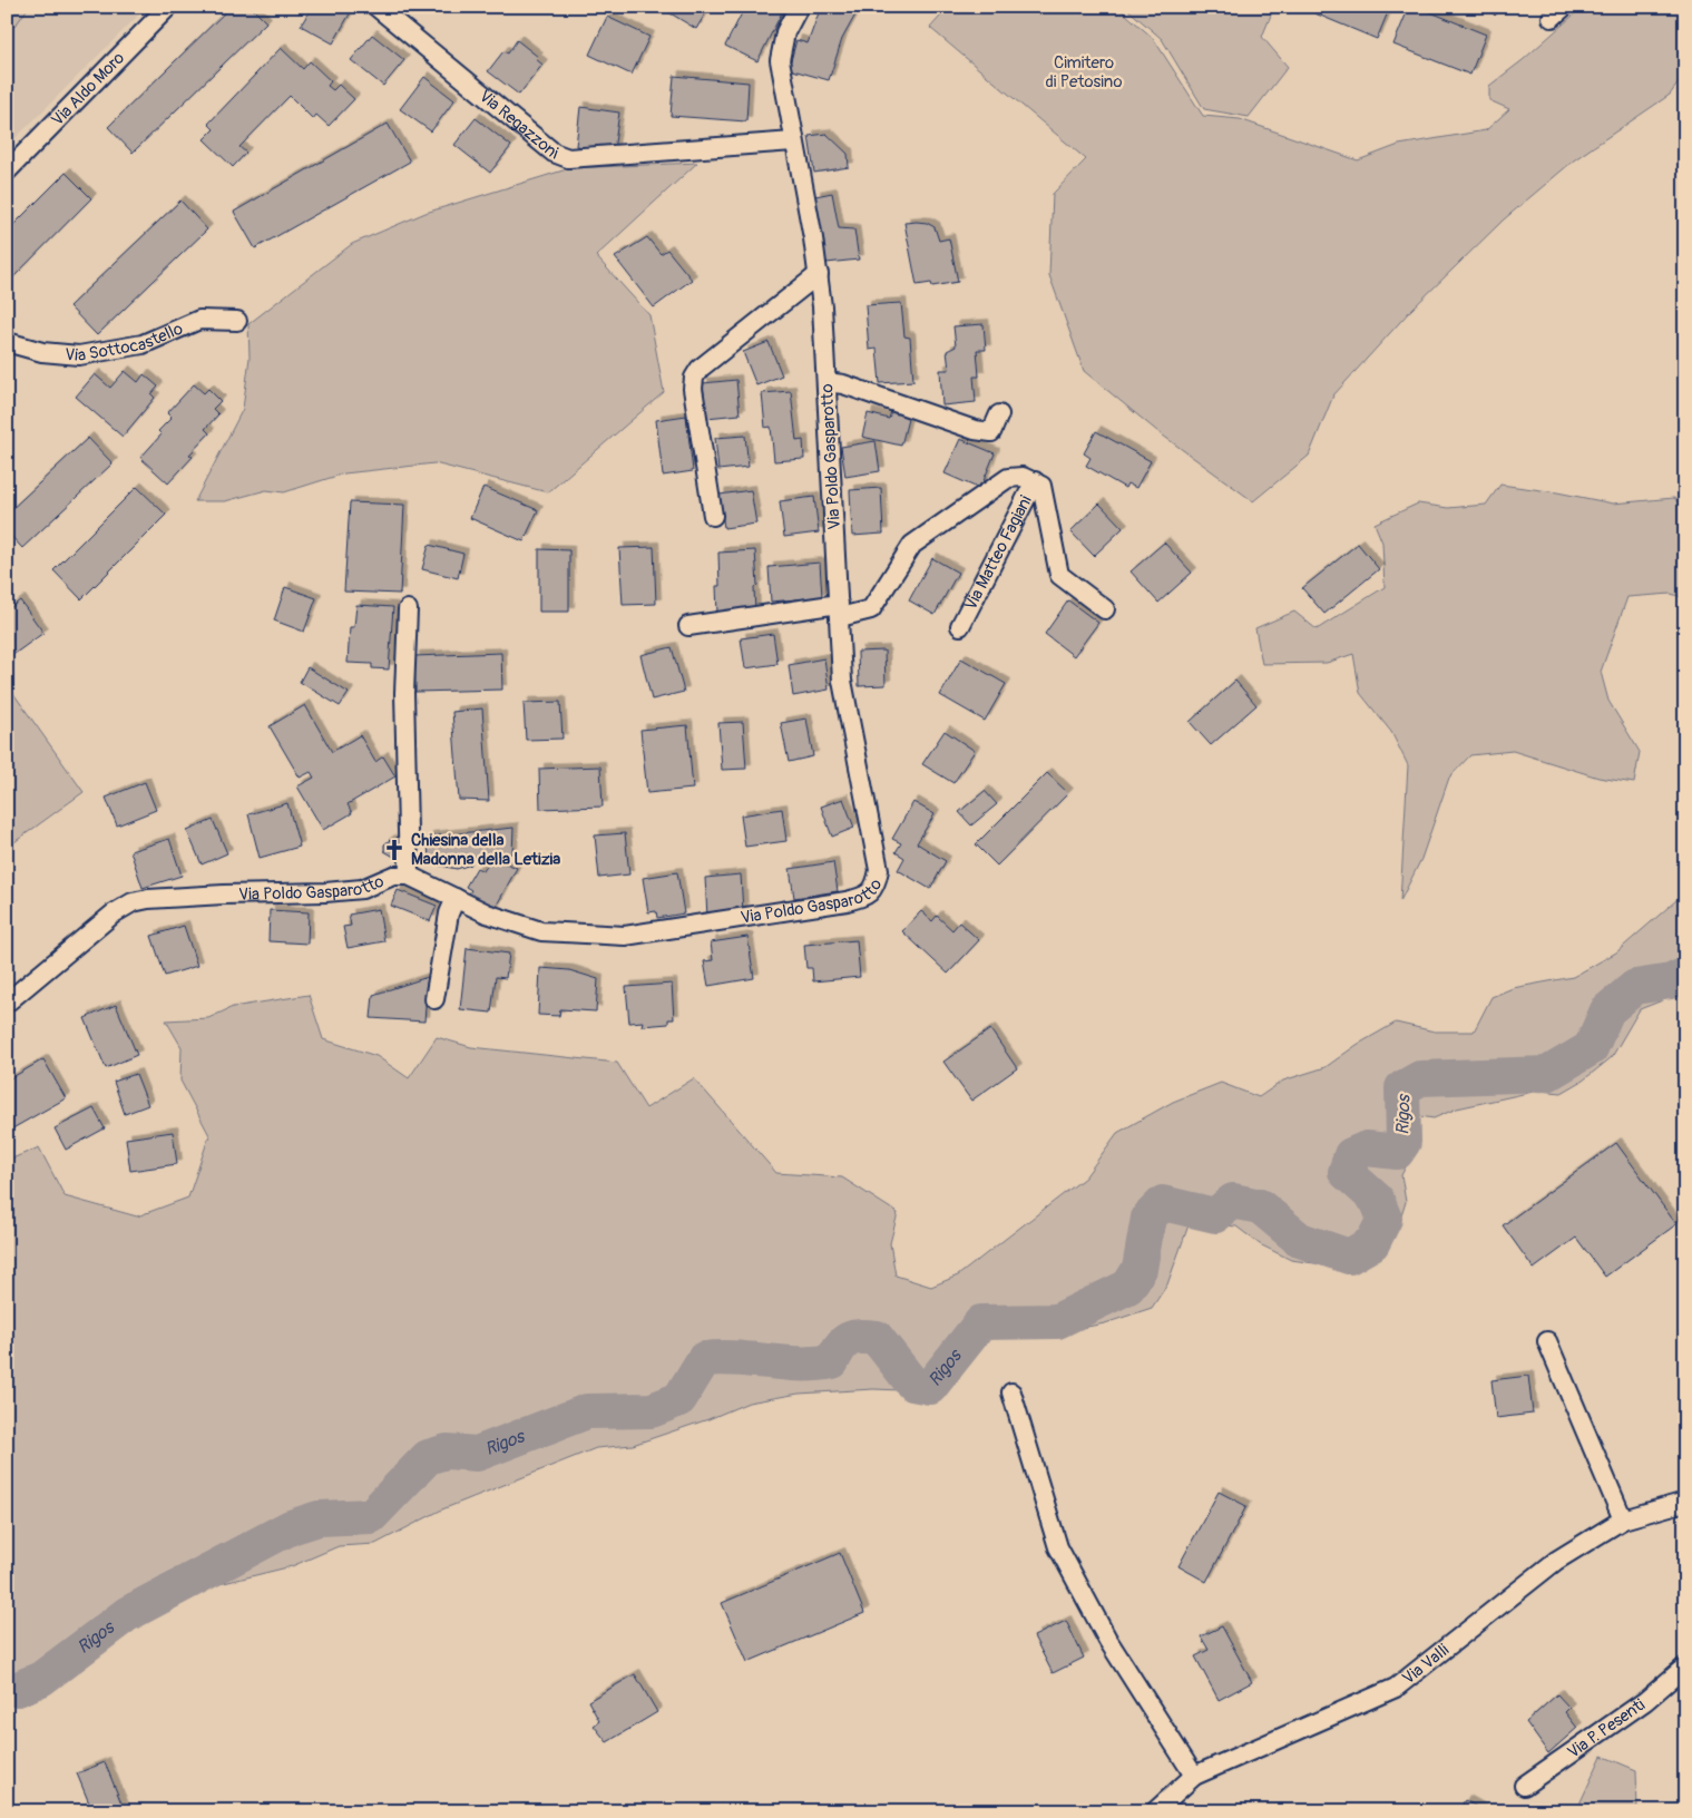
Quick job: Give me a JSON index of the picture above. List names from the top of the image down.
{
  "streets": {
    "street": [
      "Via Aldo Moro",
      "Via Regazzoni",
      "Via Sottocastello",
      "Via Poldo Gasparotto",
      "Via Matteo Fagiani",
      "Via Valli",
      "Via P. Pesenti"
    ]
  },
  "crossings": [
    ["Via Regazzoni", "Via Poldo Gasparotto"],
    ["Via Poldo Gasparotto", "Via Matteo Fagiani"]
  ],
  "water": ["Rigos"],
  "parks": ["Cimitero di Petosino"],
  "places": {
    "church": ["Chiesina della Madonna della Letizia"]
  }
}
